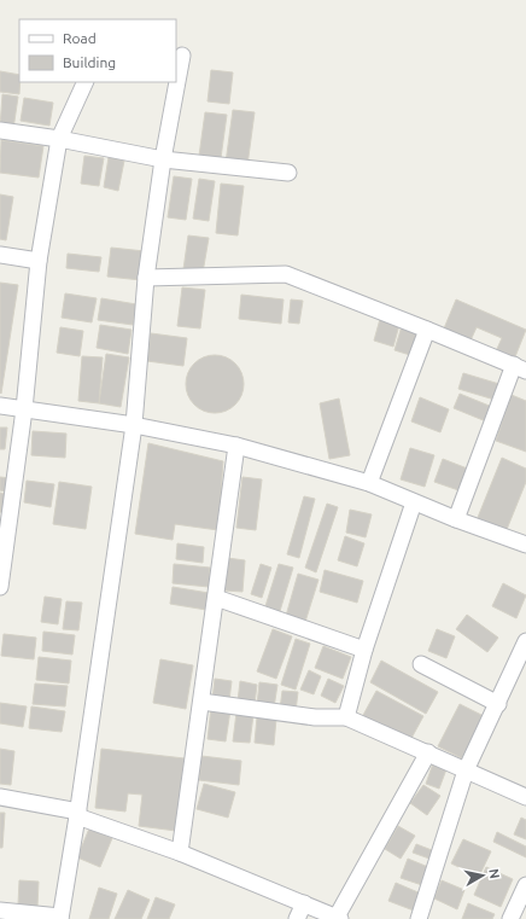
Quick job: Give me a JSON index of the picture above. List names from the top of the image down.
{
  "legend": ["Road", "Building"],
  "north": "right"
}
